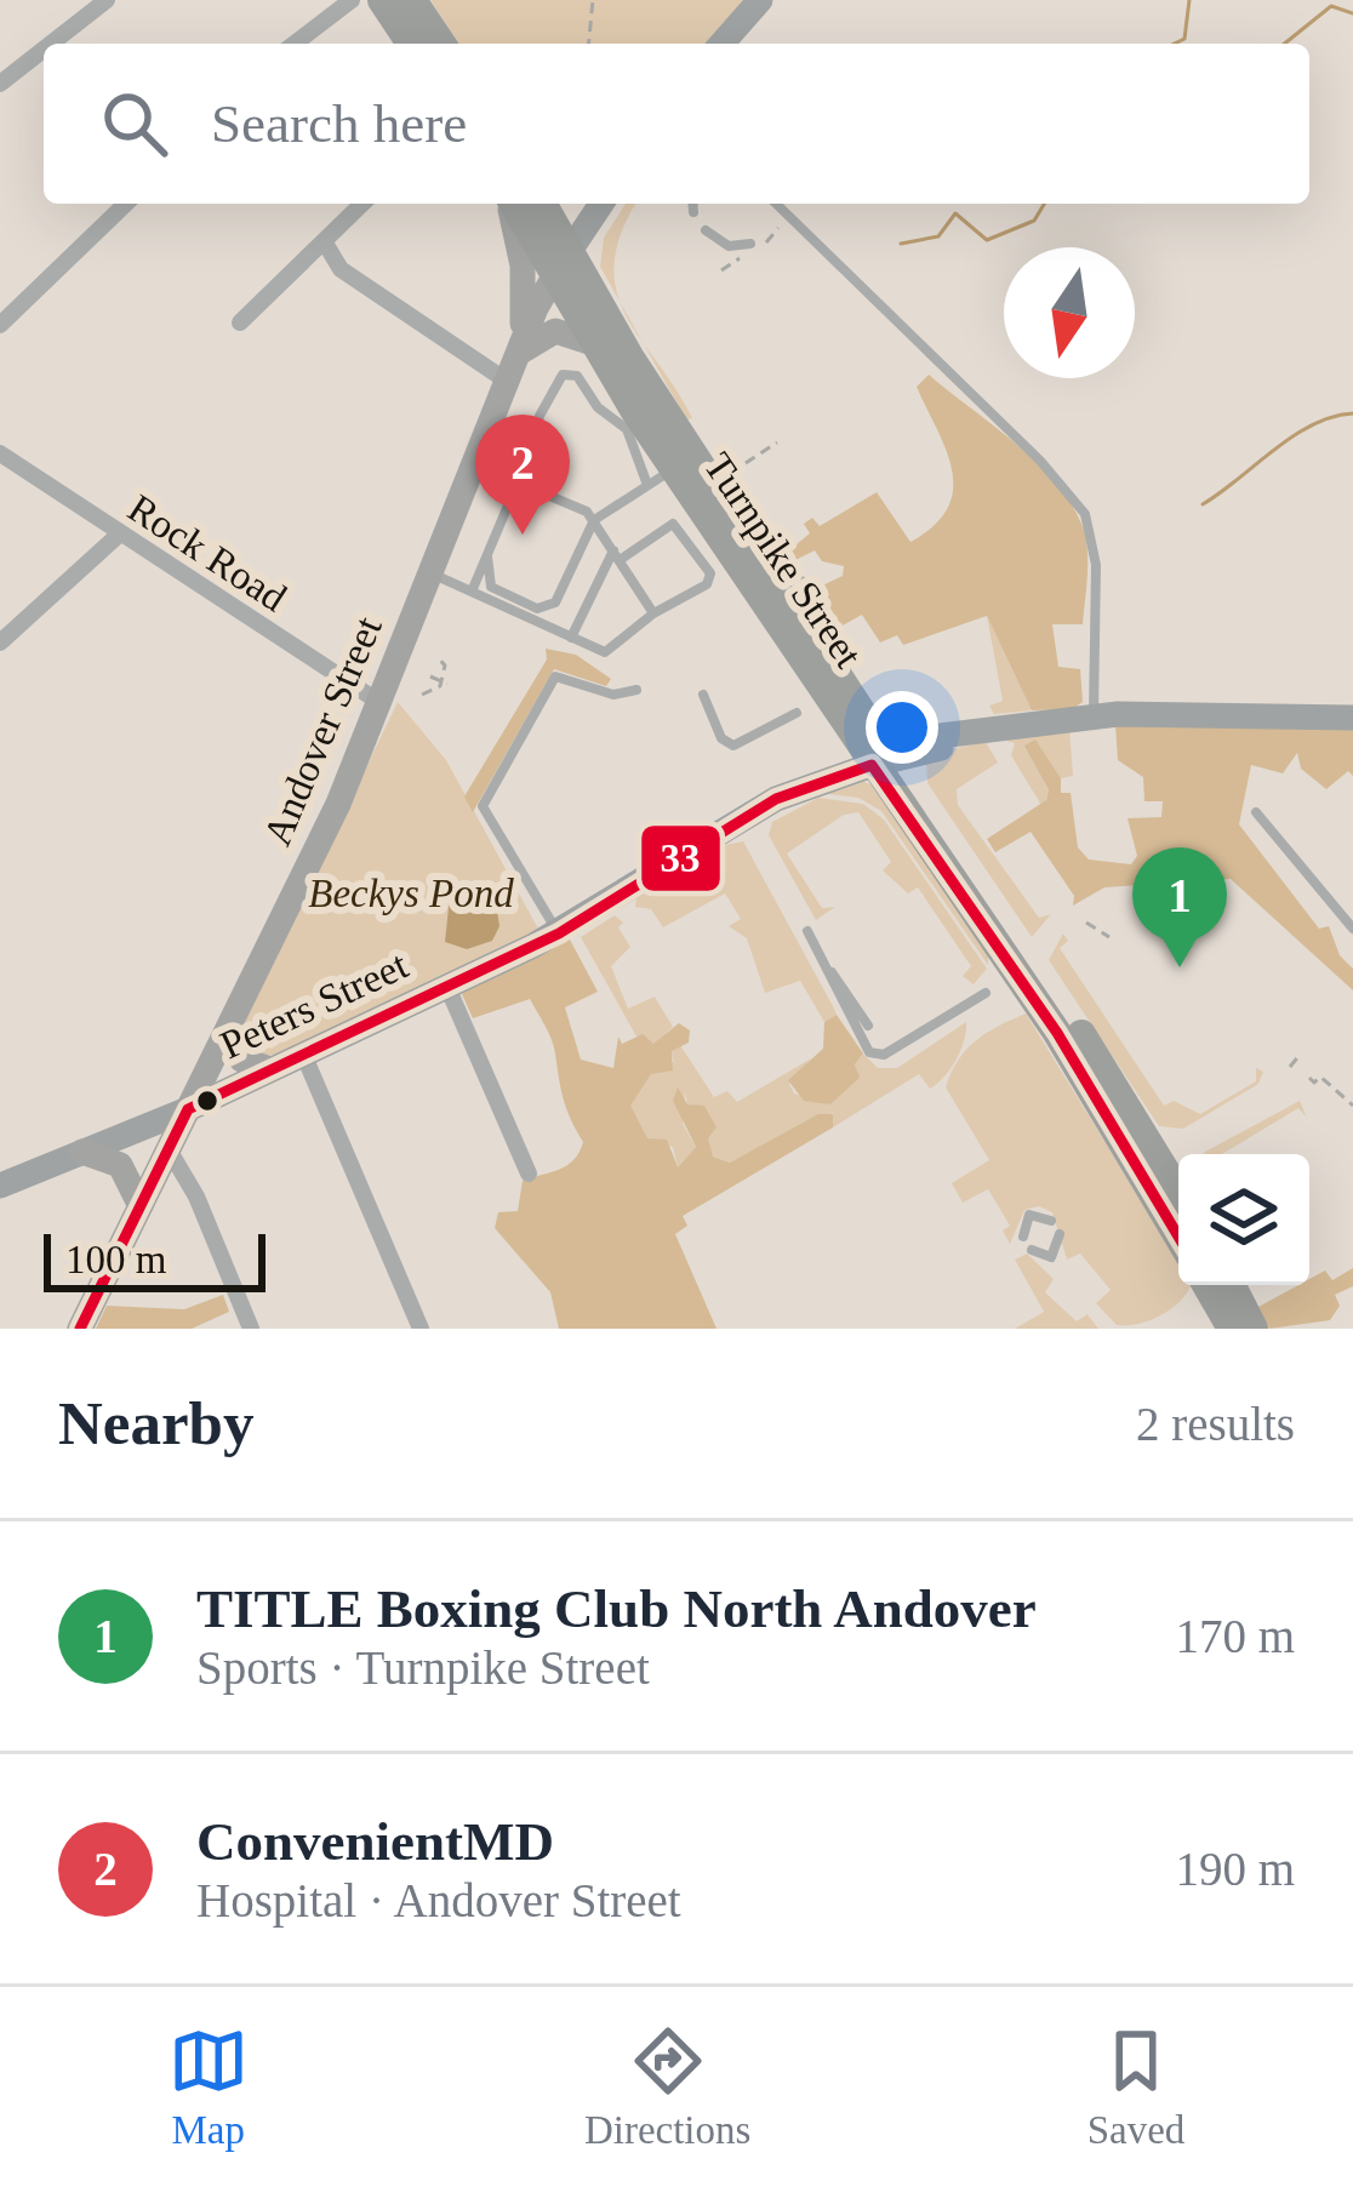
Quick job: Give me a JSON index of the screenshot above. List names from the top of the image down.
{
  "streets": {
    "highway": ["Turnpike Street"],
    "main road": ["Andover Street", "Peters Street"],
    "street": ["Rock Road"]
  },
  "crossings": [
    ["Rock Road", "Andover Street"],
    ["Turnpike Street", "Andover Street"],
    ["Turnpike Street", "Peters Street"],
    ["Andover Street", "Peters Street"]
  ],
  "parks": ["Beckys Pond"],
  "lines": ["transit line 33"],
  "scale_bar": "100 m",
  "north": "bottom",
  "page": {
    "search": "Search here",
    "pins": ["2", "1"],
    "scale": "100 m",
    "heading": ["Nearby", "2 results"],
    "list": [
      {
        "mark": "1",
        "name": "TITLE Boxing Club North Andover",
        "note": "Sports · Turnpike Street",
        "value": "170 m"
      },
      {
        "mark": "2",
        "name": "ConvenientMD",
        "note": "Hospital · Andover Street",
        "value": "190 m"
      }
    ],
    "nav": ["Map", "Directions", "Saved"]
  }
}
